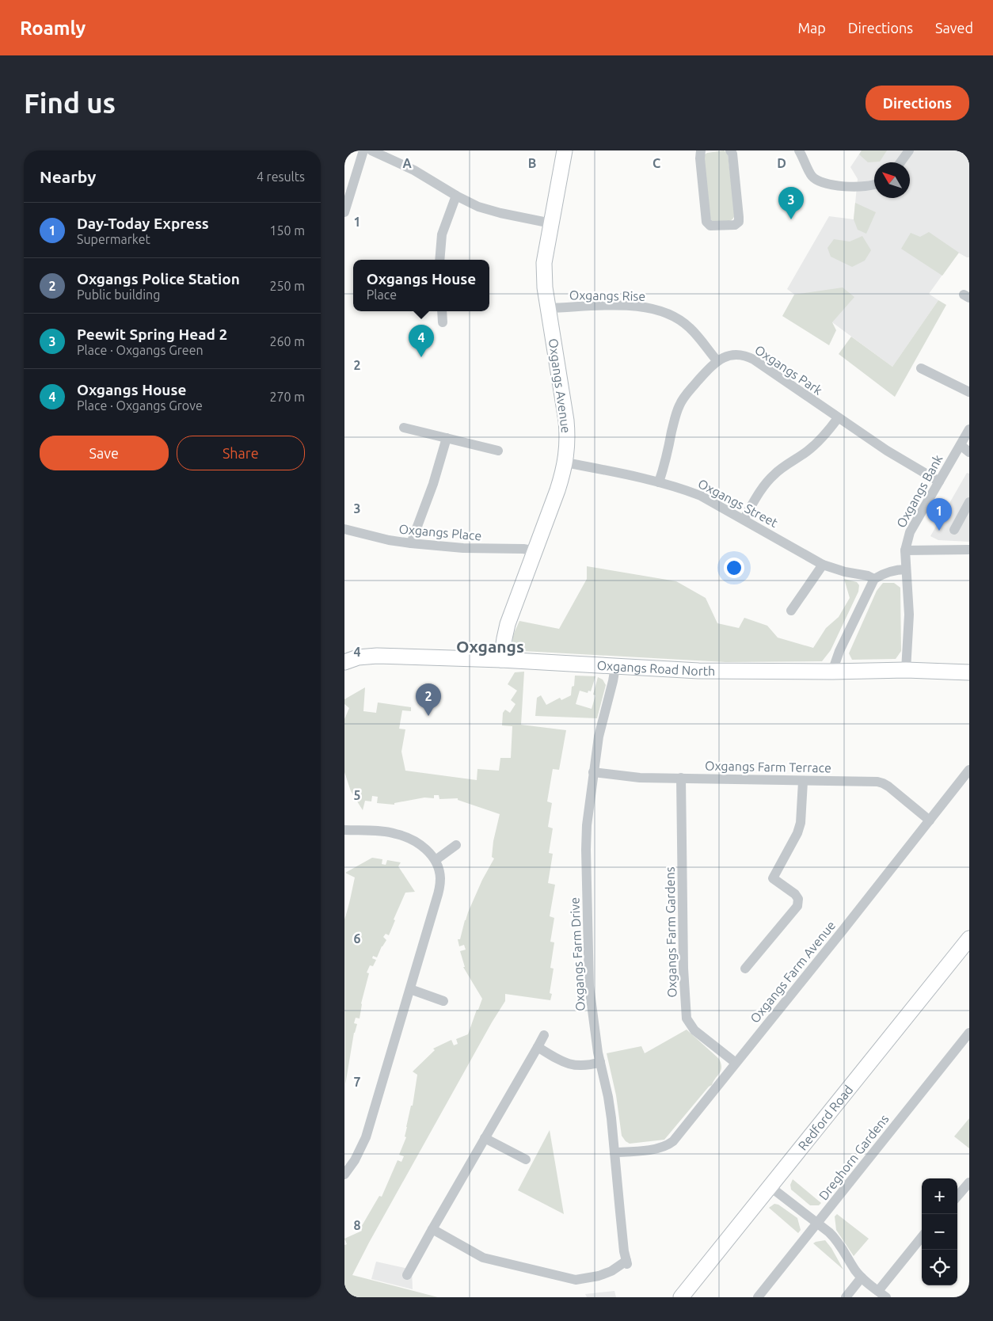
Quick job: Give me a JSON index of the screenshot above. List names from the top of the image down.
{
  "streets": {
    "street": [
      "Oxgangs Rise",
      "Oxgangs Park",
      "Oxgangs Avenue",
      "Oxgangs Bank",
      "Oxgangs Street",
      "Oxgangs Place",
      "Oxgangs Road North",
      "Oxgangs Farm Terrace",
      "Oxgangs Farm Gardens",
      "Oxgangs Farm Drive",
      "Oxgangs Farm Avenue",
      "Redford Road",
      "Dreghorn Gardens"
    ]
  },
  "crossings": [
    ["Oxgangs Rise", "Oxgangs Park"],
    ["Oxgangs Rise", "Oxgangs Avenue"],
    ["Oxgangs Park", "Oxgangs Bank"],
    ["Oxgangs Park", "Oxgangs Street"],
    ["Oxgangs Avenue", "Oxgangs Street"],
    ["Oxgangs Avenue", "Oxgangs Place"],
    ["Oxgangs Avenue", "Oxgangs Road North"],
    ["Oxgangs Bank", "Oxgangs Road North"],
    ["Oxgangs Road North", "Oxgangs Farm Drive"],
    ["Oxgangs Farm Terrace", "Oxgangs Farm Gardens"],
    ["Oxgangs Farm Terrace", "Oxgangs Farm Drive"],
    ["Oxgangs Farm Terrace", "Oxgangs Farm Avenue"],
    ["Oxgangs Farm Gardens", "Oxgangs Farm Avenue"],
    ["Oxgangs Farm Drive", "Oxgangs Farm Avenue"]
  ],
  "districts": ["Oxgangs"],
  "north": "top left",
  "page": {
    "header": "Roamly",
    "nav": ["Map", "Directions", "Saved"],
    "buttons": [
      "Directions",
      ["Save", "Share"]
    ],
    "title": "Find us",
    "heading": ["Nearby", "4 results"],
    "pins": [
      "3",
      "4",
      "1",
      "2"
    ],
    "list": [
      {
        "mark": "1",
        "name": "Day-Today Express",
        "note": "Supermarket",
        "value": "150 m"
      },
      {
        "mark": "2",
        "name": "Oxgangs Police Station",
        "note": "Public building",
        "value": "250 m"
      },
      {
        "mark": "3",
        "name": "Peewit Spring Head 2",
        "note": "Place · Oxgangs Green",
        "value": "260 m"
      },
      {
        "mark": "4",
        "name": "Oxgangs House",
        "note": "Place · Oxgangs Grove",
        "value": "270 m"
      }
    ],
    "popup": ["Oxgangs House", "Place"],
    "map_buttons": ["+", "−"]
  },
  "grid": {
    "columns": [
      "A",
      "B",
      "C",
      "D"
    ],
    "rows": [
      "1",
      "2",
      "3",
      "4",
      "5",
      "6",
      "7",
      "8"
    ]
  }
}
